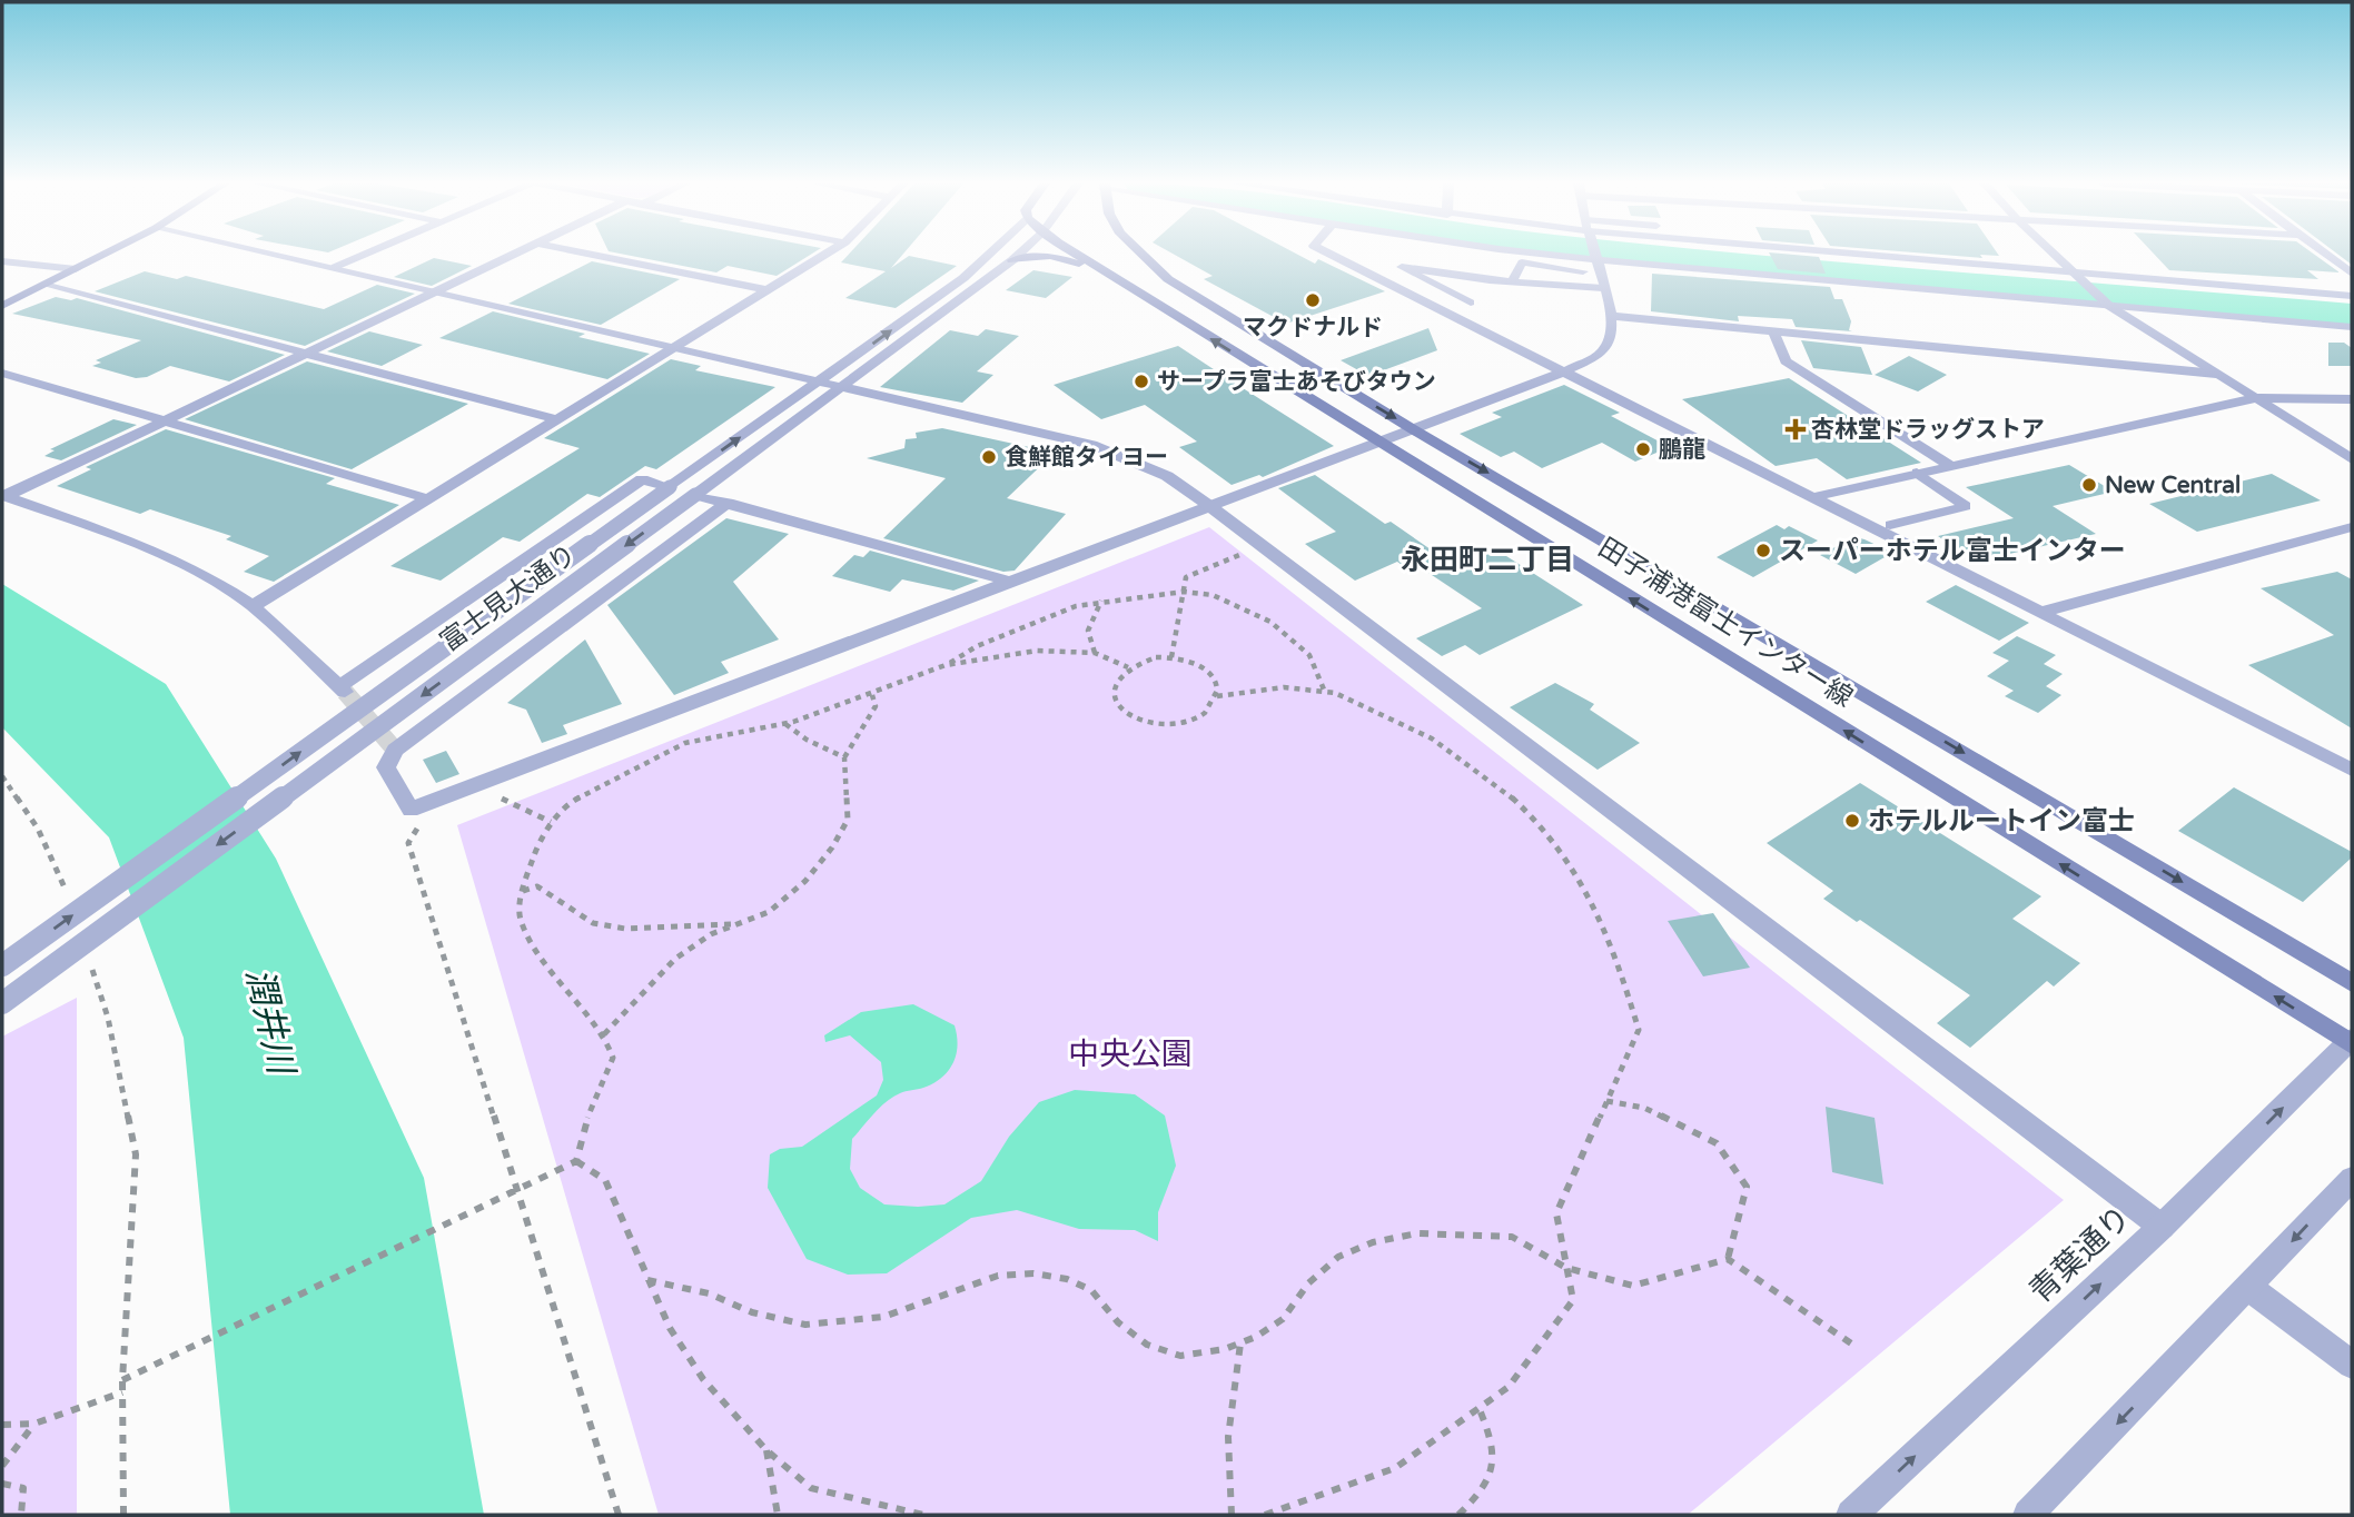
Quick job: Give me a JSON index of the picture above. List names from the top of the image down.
{
  "streets": {
    "main road": ["田子浦港富士インター線"],
    "street": ["富士見大通り", "青葉通り"]
  },
  "crossings": [
    ["田子浦港富士インター線", "青葉通り"]
  ],
  "districts": ["永田町二丁目"],
  "water": ["潤井川"],
  "parks": ["中央公園"],
  "places": {
    "other": [
      "マクドナルド",
      "サープラ富士あそびタウン",
      "鵬龍",
      "食鮮館タイヨー",
      "New Central",
      "スーパーホテル富士インター",
      "ホテルルートイン富士"
    ],
    "health": ["杏林堂ドラッグストア"]
  }
}
